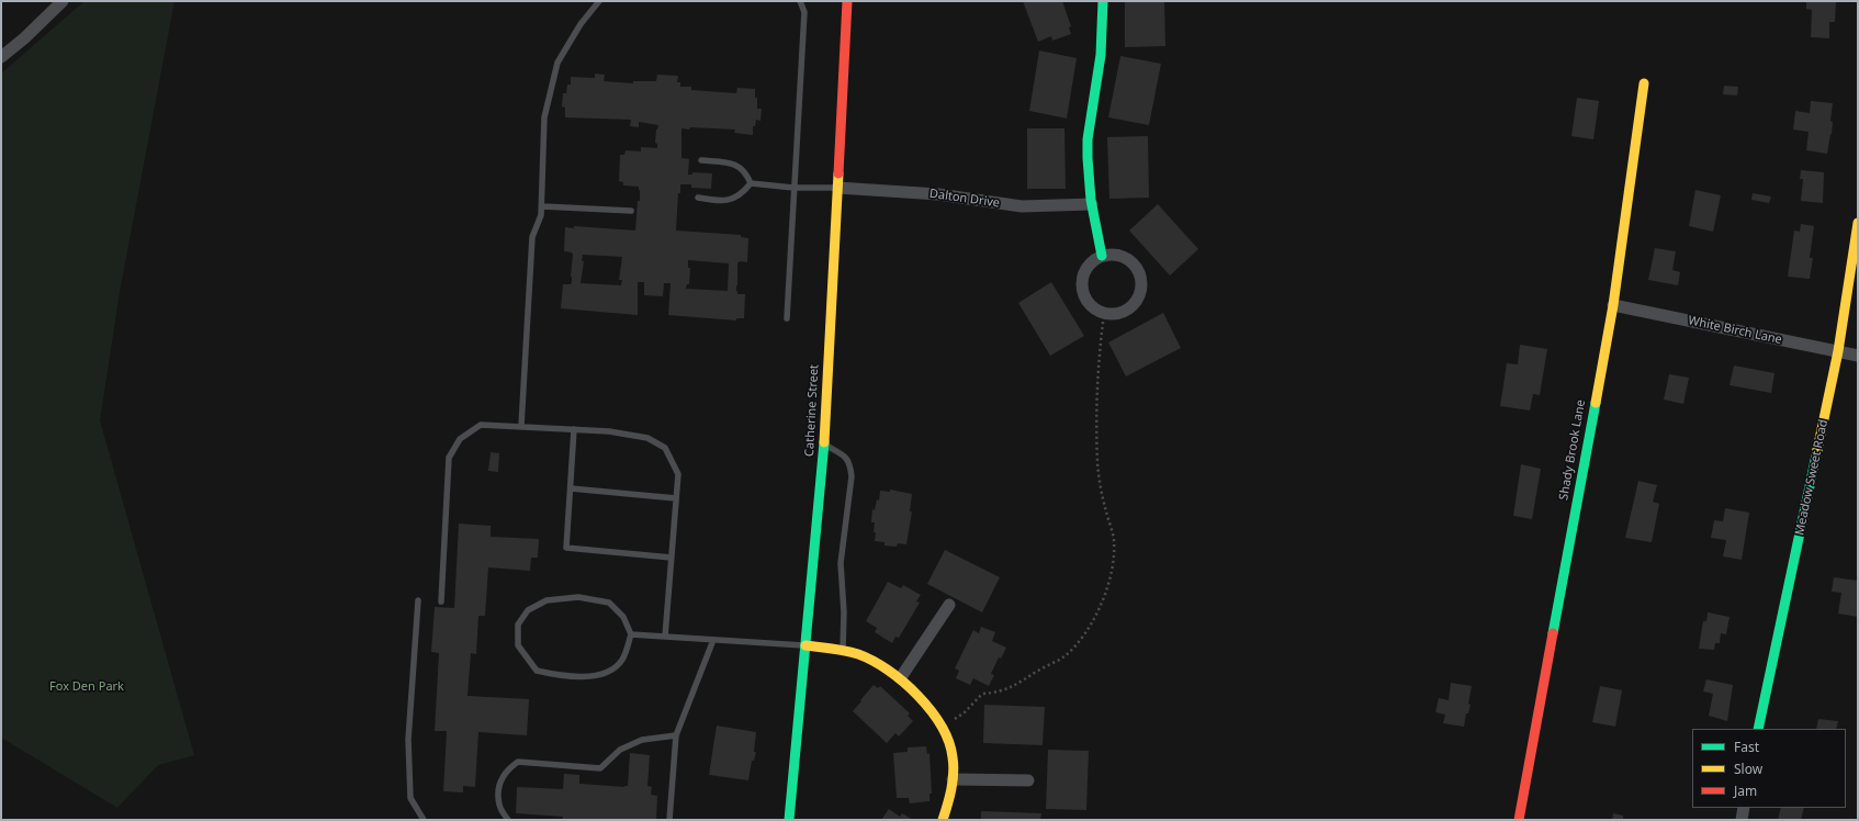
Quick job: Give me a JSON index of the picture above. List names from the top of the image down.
{
  "streets": {
    "street": [
      "Dalton Drive",
      "White Birch Lane",
      "Catherine Street",
      "Shady Brook Lane",
      "Meadow Sweet Road"
    ]
  },
  "crossings": [
    ["Dalton Drive", "Catherine Street"],
    ["White Birch Lane", "Shady Brook Lane"],
    ["White Birch Lane", "Meadow Sweet Road"]
  ],
  "parks": ["Fox Den Park"],
  "legend": ["Fast", "Slow", "Jam"]
}
